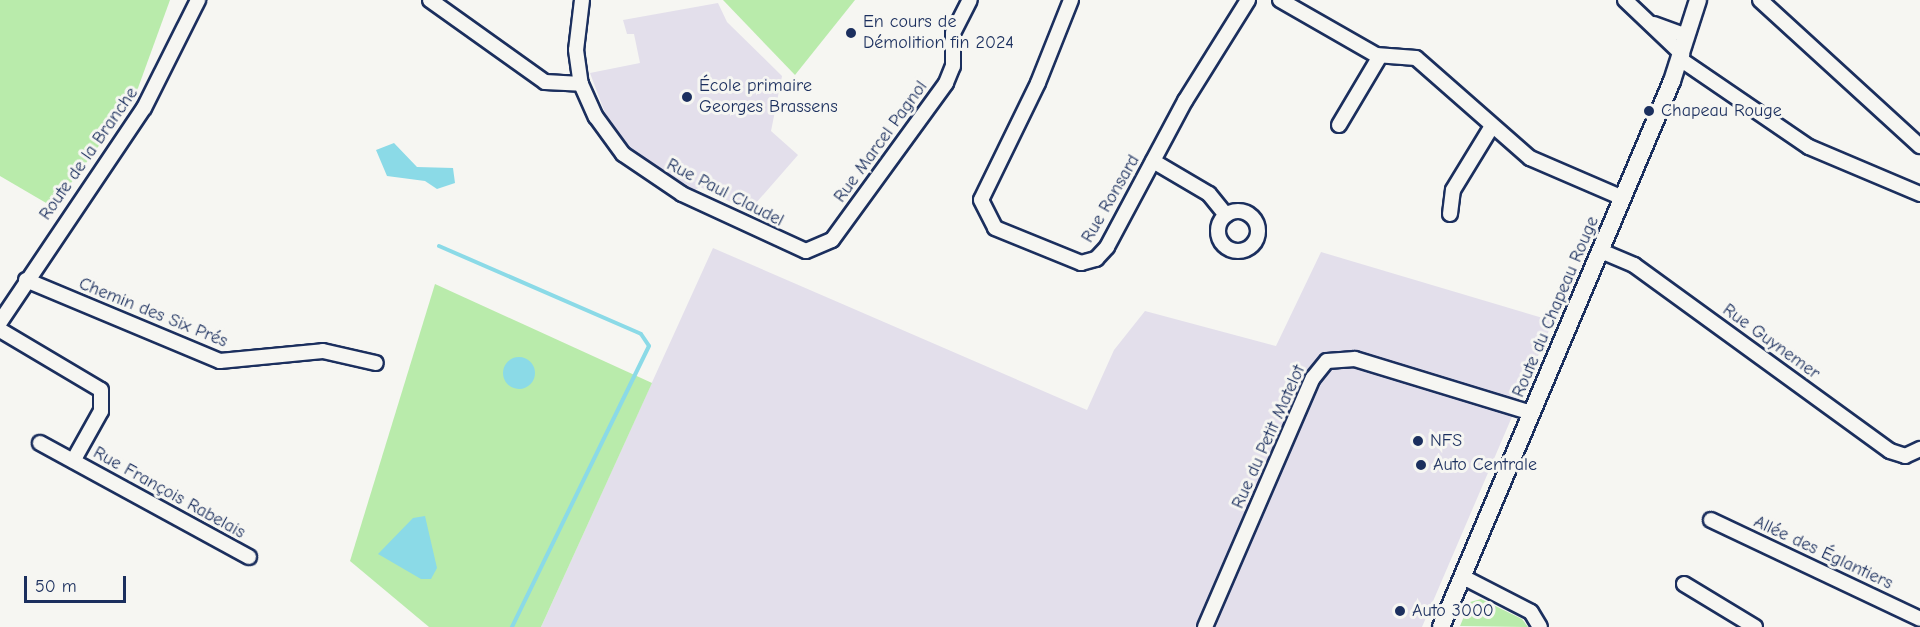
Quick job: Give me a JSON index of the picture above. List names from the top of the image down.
{
  "streets": {
    "street": [
      "Rue Marcel Pagnol",
      "Route de la Branche",
      "Rue Paul Claudel",
      "Rue Ronsard",
      "Route du Chapeau Rouge",
      "Chemin des Six Prés",
      "Rue Guynemer",
      "Rue du Petit Matelot",
      "Rue François Rabelais",
      "Allée des Églantiers"
    ]
  },
  "crossings": [
    ["Rue Marcel Pagnol", "Rue Paul Claudel"],
    ["Route de la Branche", "Chemin des Six Prés"],
    ["Route du Chapeau Rouge", "Rue Guynemer"],
    ["Route du Chapeau Rouge", "Rue du Petit Matelot"]
  ],
  "places": [
    "En cours de Démolition fin 2024",
    "École primaire Georges Brassens",
    "Chapeau Rouge",
    "NFS",
    "Auto Centrale",
    "Auto 3000"
  ],
  "scale_bar": "50 m"
}
